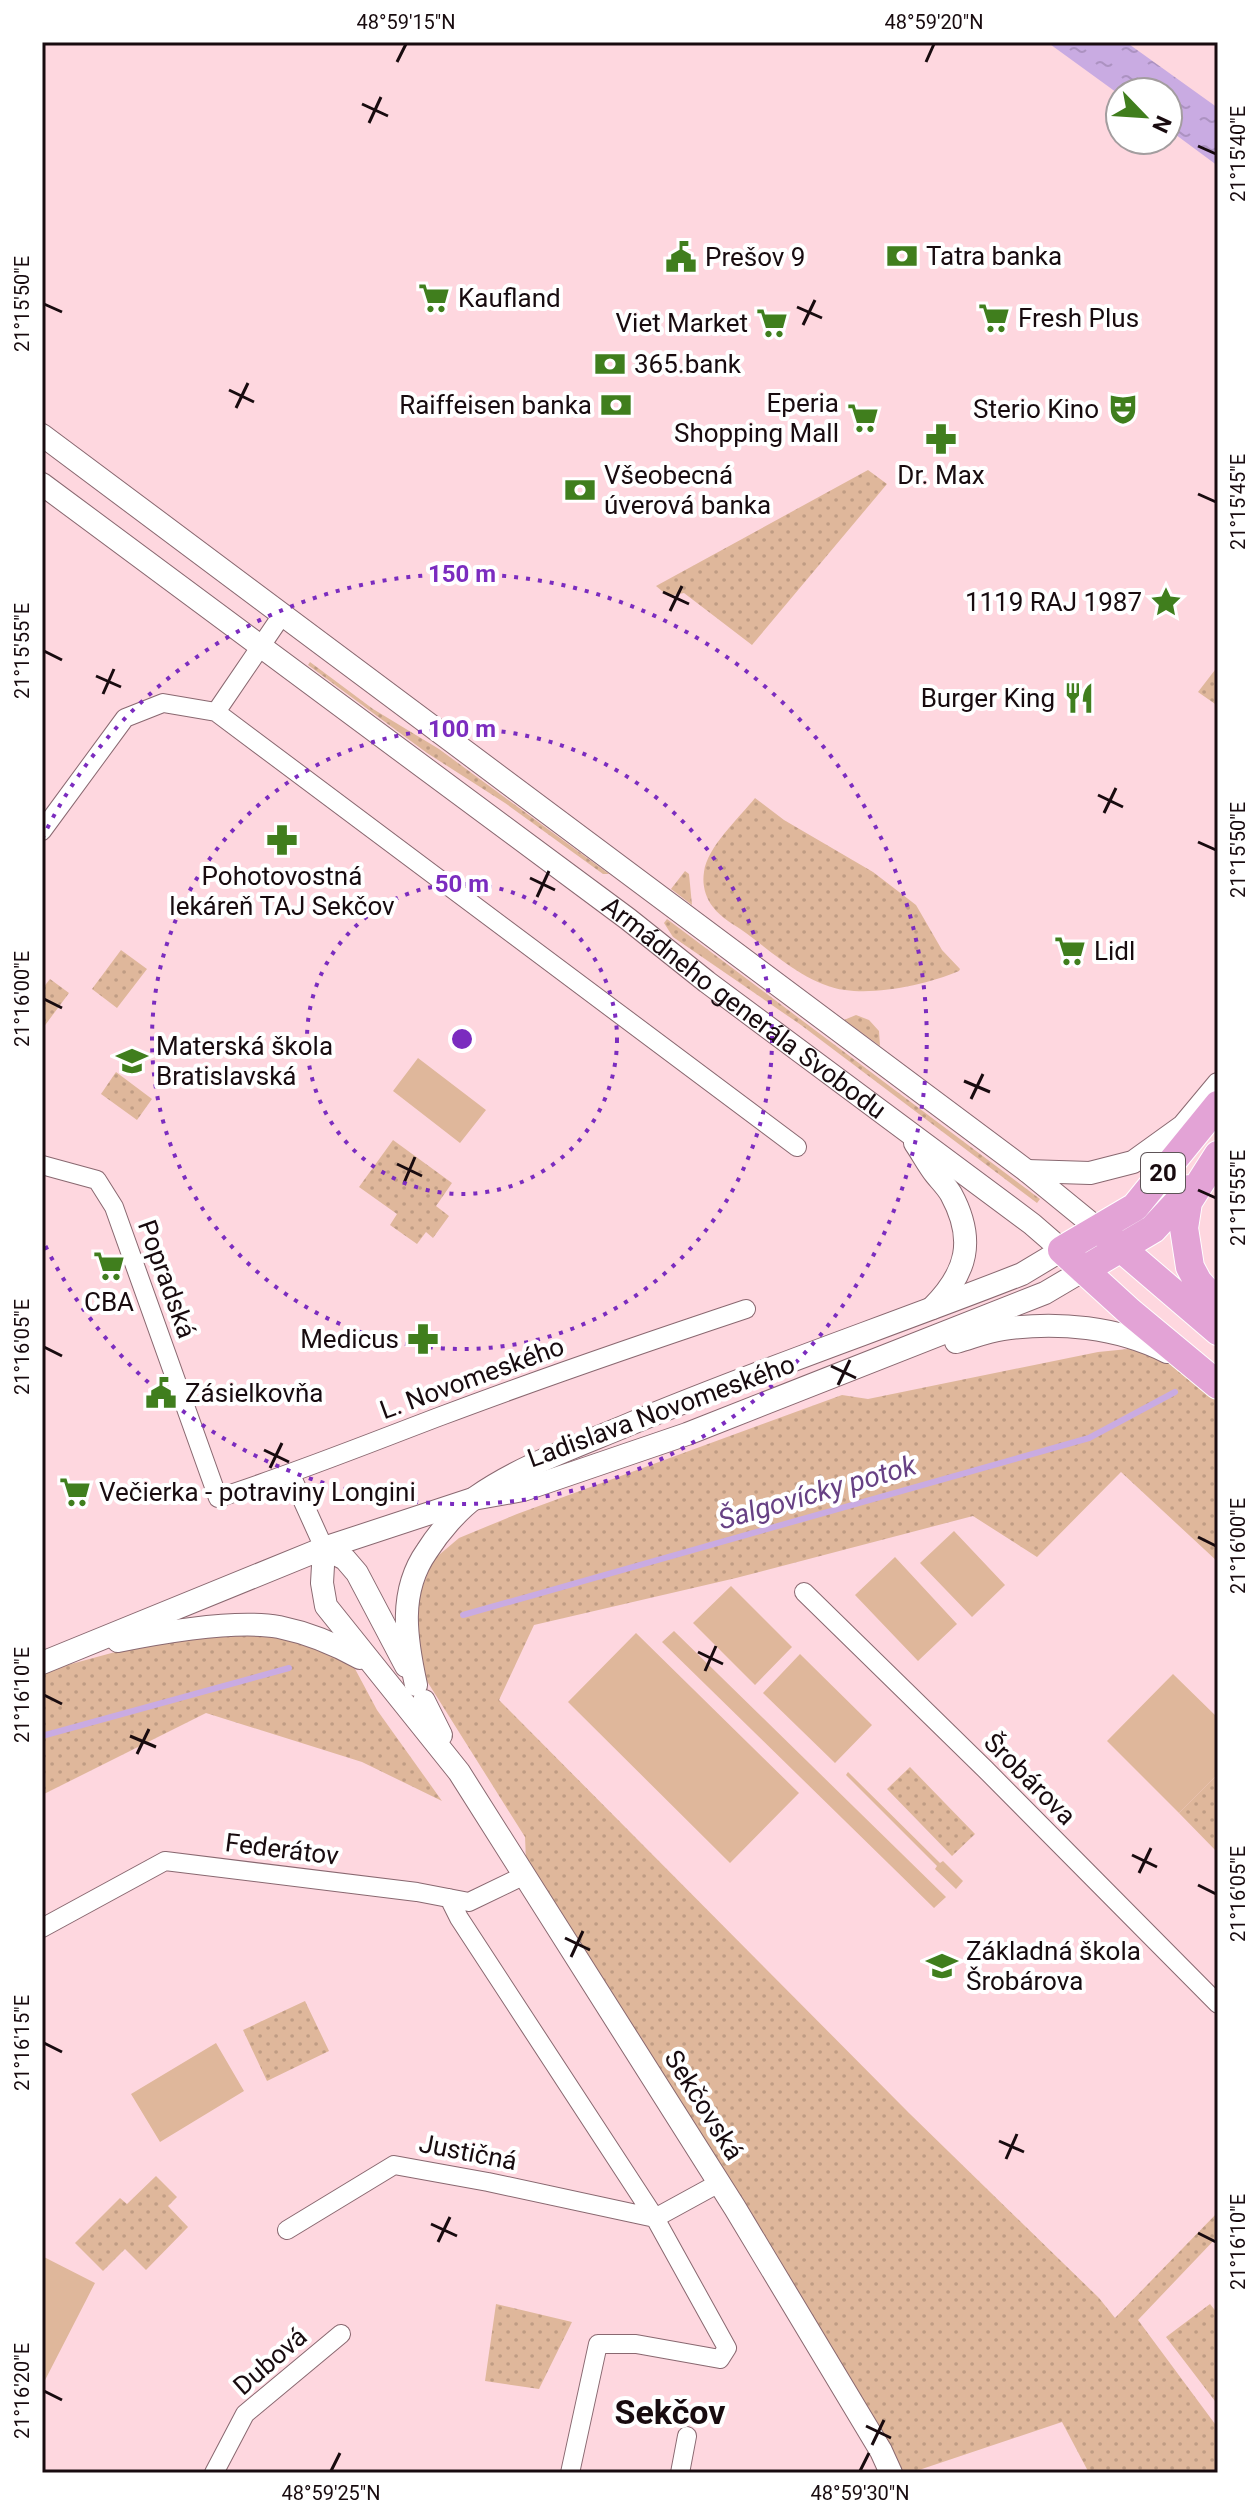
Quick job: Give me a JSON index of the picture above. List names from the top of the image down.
{
  "streets": {
    "main road": ["Armádneho generála Svobodu", "20"],
    "street": [
      "Popradská",
      "L. Novomeského",
      "Ladislava Novomeského",
      "Šrobárova",
      "Federátov",
      "Sekčovská",
      "Justičná",
      "Dubová"
    ]
  },
  "crossings": [
    ["Armádneho generála Svobodu", "20"],
    ["Armádneho generála Svobodu", "Ladislava Novomeského"],
    ["20", "Ladislava Novomeského"],
    ["Popradská", "L. Novomeského"],
    ["Ladislava Novomeského", "Sekčovská"],
    ["Federátov", "Sekčovská"]
  ],
  "districts": ["Sekčov"],
  "water": ["Šalgovícky potok"],
  "places": {
    "bank": [
      "Tatra banka",
      "365.bank",
      "Raiffeisen banka",
      "Všeobecná úverová banka"
    ],
    "public building": ["Prešov 9", "Zásielkovňa"],
    "supermarket": [
      "Kaufland",
      "Fresh Plus",
      "Viet Market",
      "Eperia Shopping Mall",
      "Lidl",
      "CBA",
      "Večierka - potraviny Longini"
    ],
    "theatre": ["Sterio Kino"],
    "pharmacy": ["Dr. Max", "Pohotovostná lekáreň TAJ Sekčov", "Medicus"],
    "place": ["1119 RAJ 1987"],
    "restaurant": ["Burger King"],
    "school or university": ["Materská škola Bratislavská", "Základná škola Šrobárova"]
  },
  "north": "bottom right",
  "coordinates": [
    "48°59'15\"N",
    "48°59'20\"N",
    "21°15'40\"E",
    "21°15'50\"E",
    "21°15'45\"E",
    "21°15'55\"E",
    "21°16'00\"E",
    "21°16'05\"E",
    "21°16'10\"E",
    "21°16'15\"E",
    "21°16'20\"E",
    "48°59'25\"N",
    "48°59'30\"N"
  ],
  "rings": ["150 m", "100 m", "50 m"]
}
